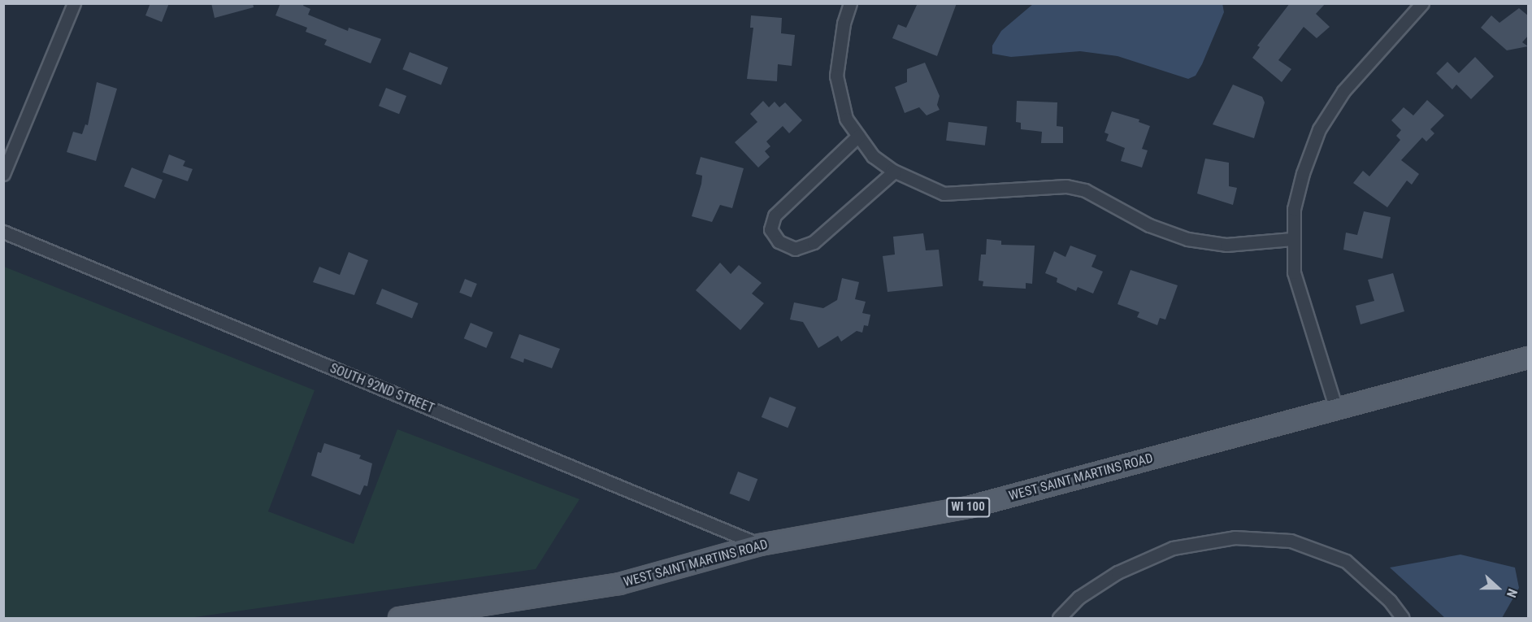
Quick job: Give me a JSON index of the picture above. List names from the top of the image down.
{
  "streets": {
    "main road": ["WEST SAINT MARTINS ROAD", "WI 100"],
    "street": ["SOUTH 92ND STREET"]
  },
  "crossings": [
    ["SOUTH 92ND STREET", "WEST SAINT MARTINS ROAD"]
  ],
  "north": "right"
}
